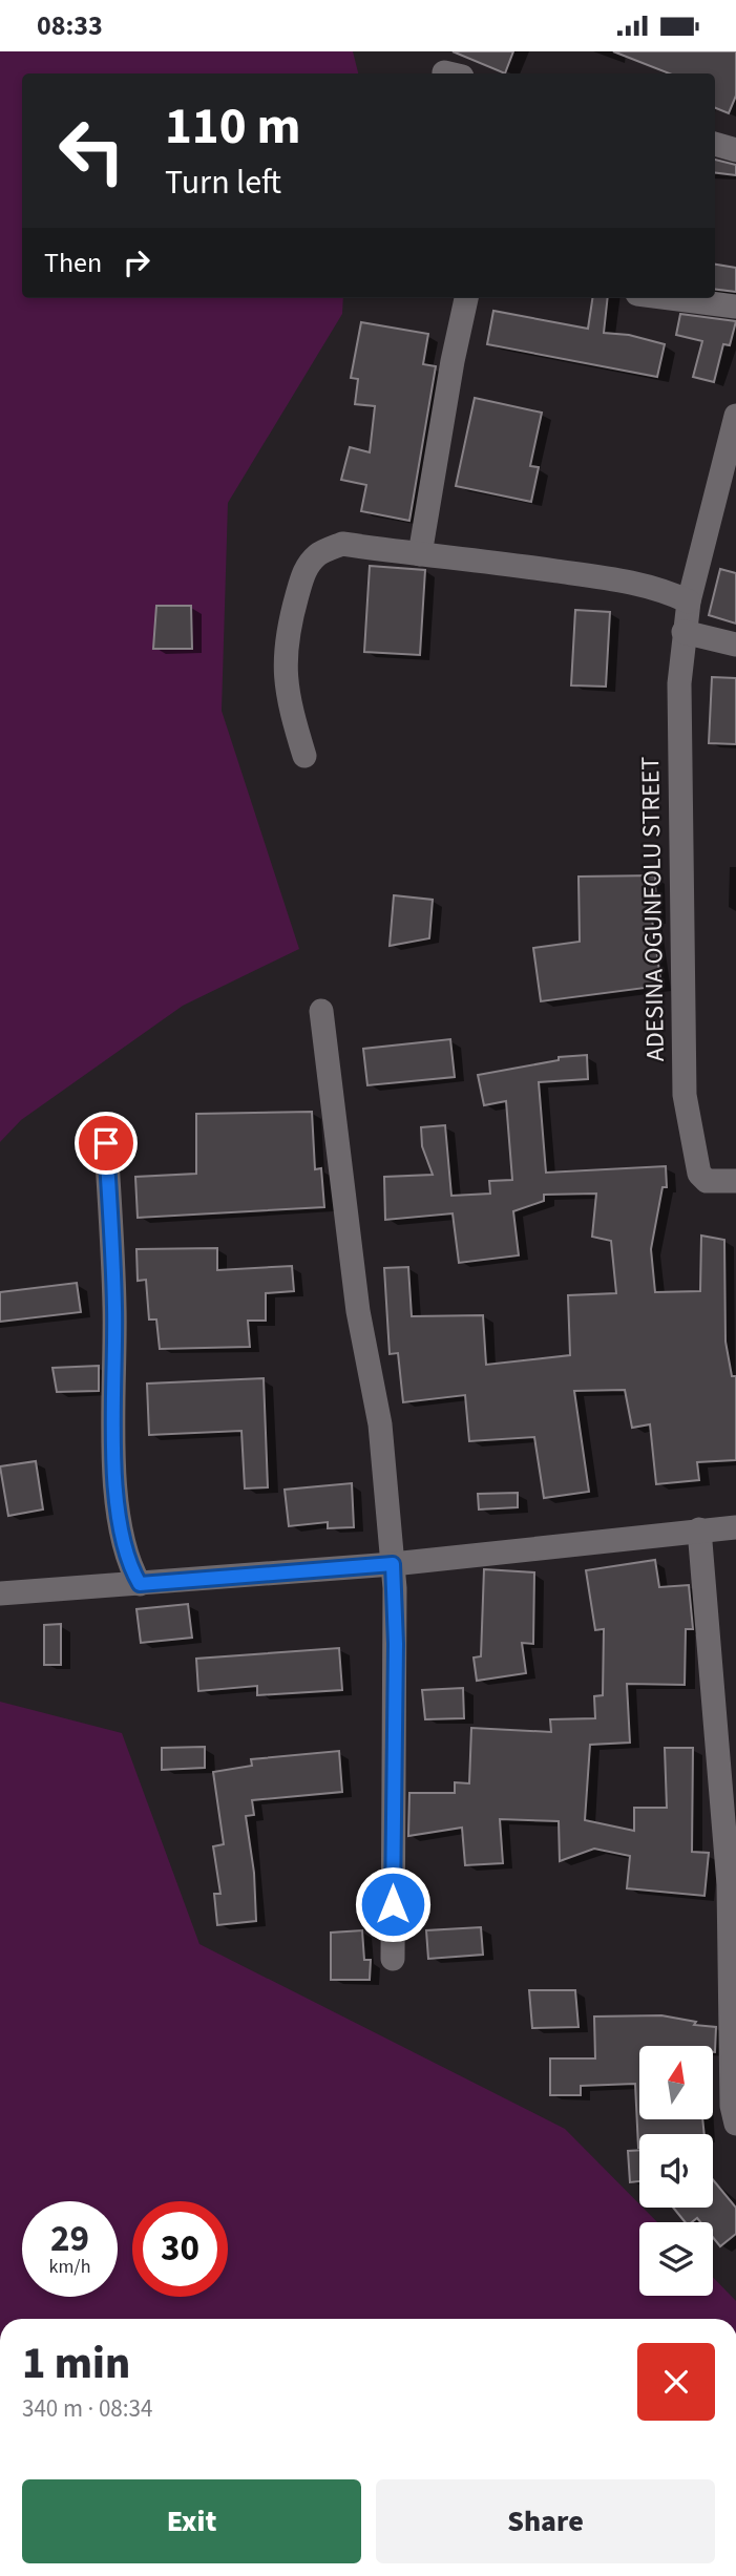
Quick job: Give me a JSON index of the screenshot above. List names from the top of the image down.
{
  "streets": {
    "street": ["ADESINA OGUNFOLU STREET"]
  },
  "north": "top",
  "page": {
    "status": "08:33",
    "turn": ["110 m", "Turn left"],
    "then": "Then",
    "speed": "29 km/h",
    "limit": "30",
    "heading": ["1 min", "340 m · 08:34"],
    "buttons": ["Exit", "Share"]
  }
}
